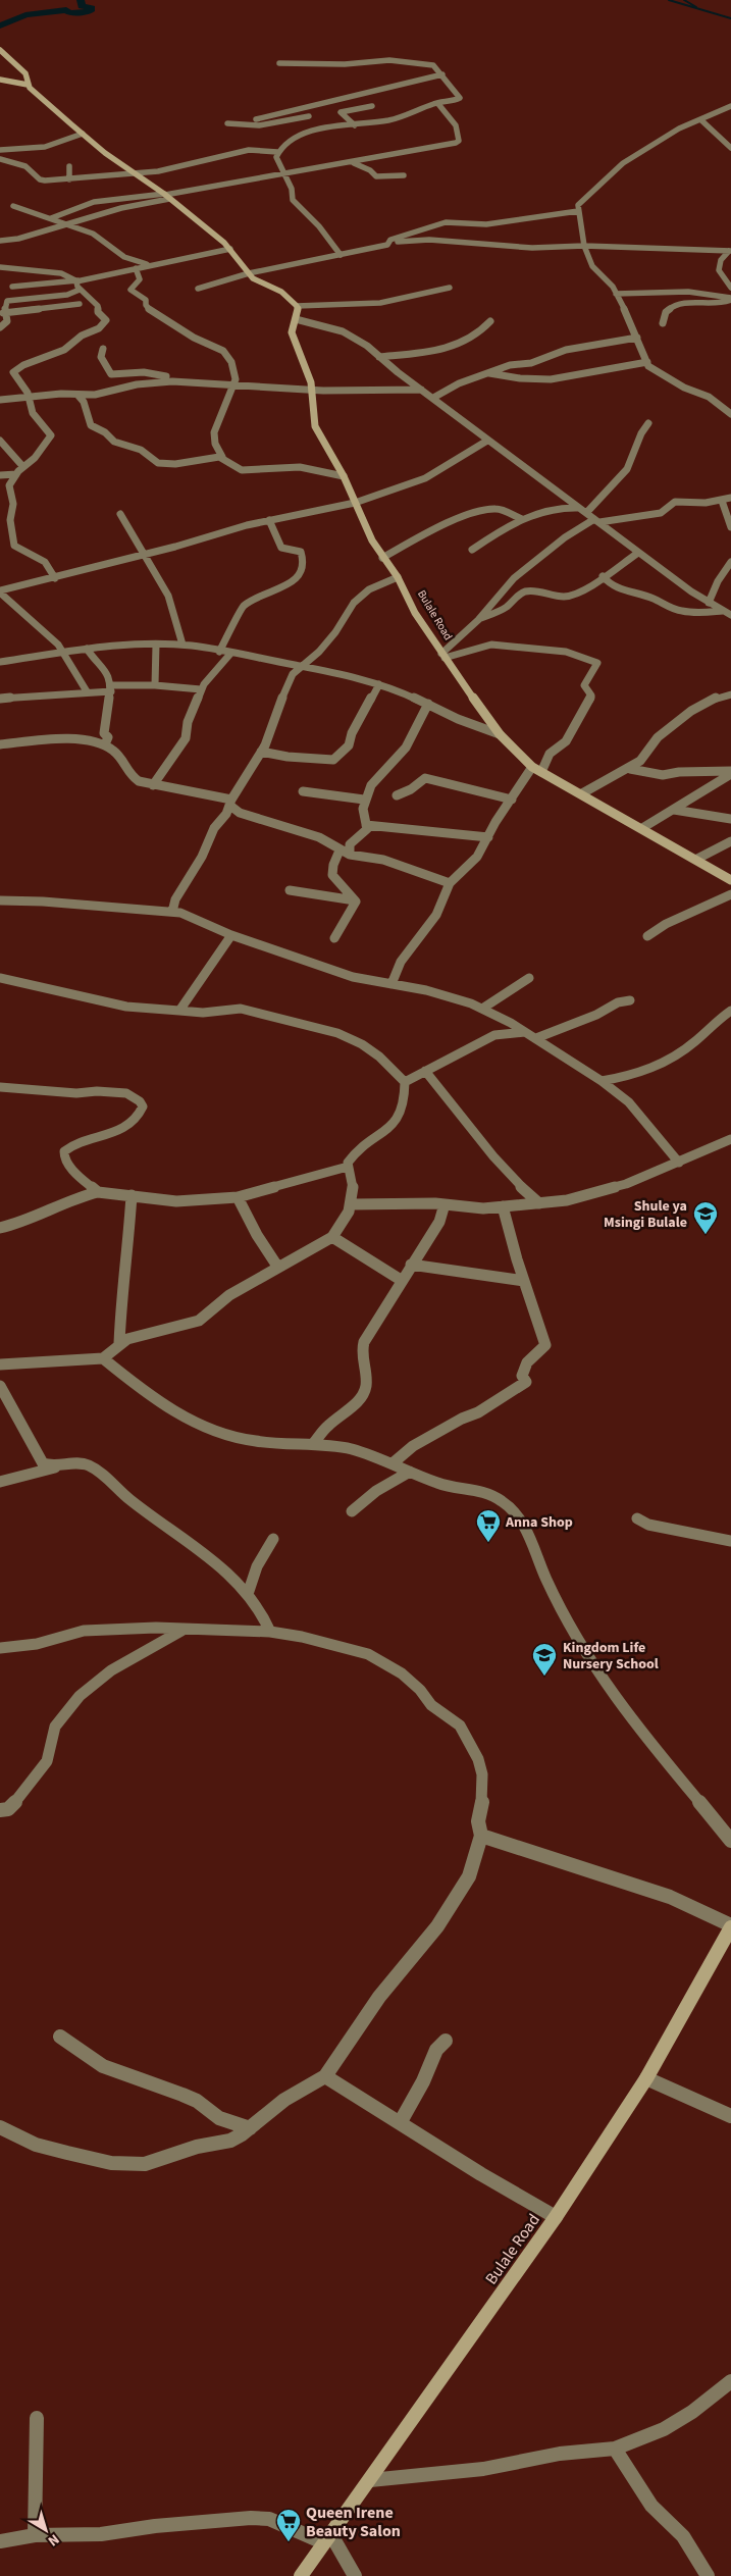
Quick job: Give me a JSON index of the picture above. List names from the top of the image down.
{
  "streets": {
    "street": ["Bulale Road"]
  },
  "places": {
    "school or university": ["Shule ya Msingi Bulale", "Kingdom Life Nursery School"],
    "supermarket": ["Anna Shop", "Queen Irene Beauty Salon"]
  },
  "north": "bottom right"
}
